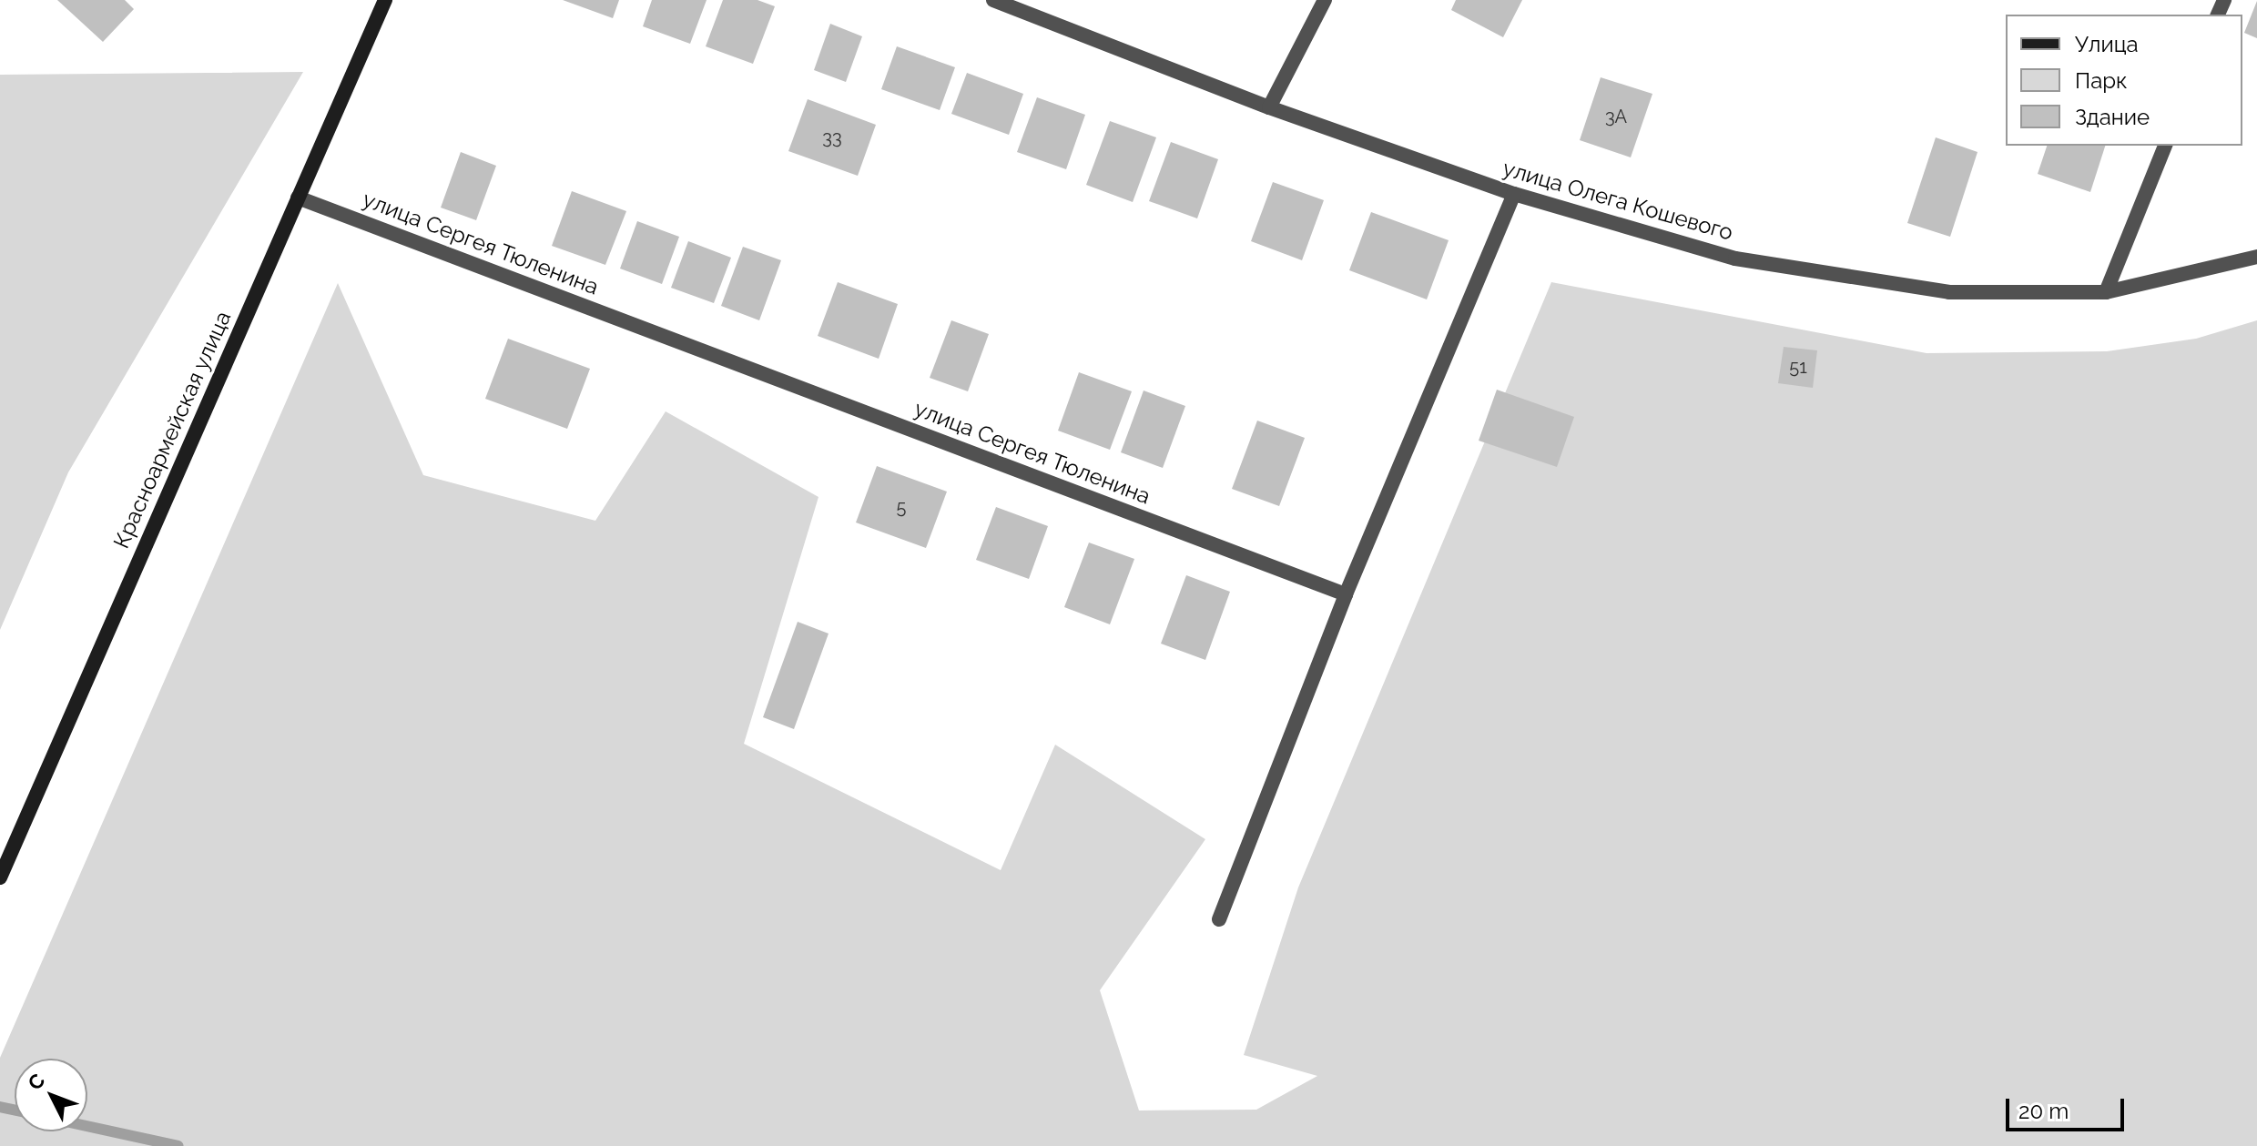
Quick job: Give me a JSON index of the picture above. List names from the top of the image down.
{
  "streets": {
    "street": ["улица Олега Кошевого", "улица Сергея Тюленина", "Красноармейская улица"]
  },
  "crossings": [
    ["улица Сергея Тюленина", "Красноармейская улица"]
  ],
  "house_numbers": [
    "3А",
    "33",
    "51",
    "5"
  ],
  "legend": ["Улица", "Парк", "Здание"],
  "scale_bar": "20 m",
  "north": "top left"
}
